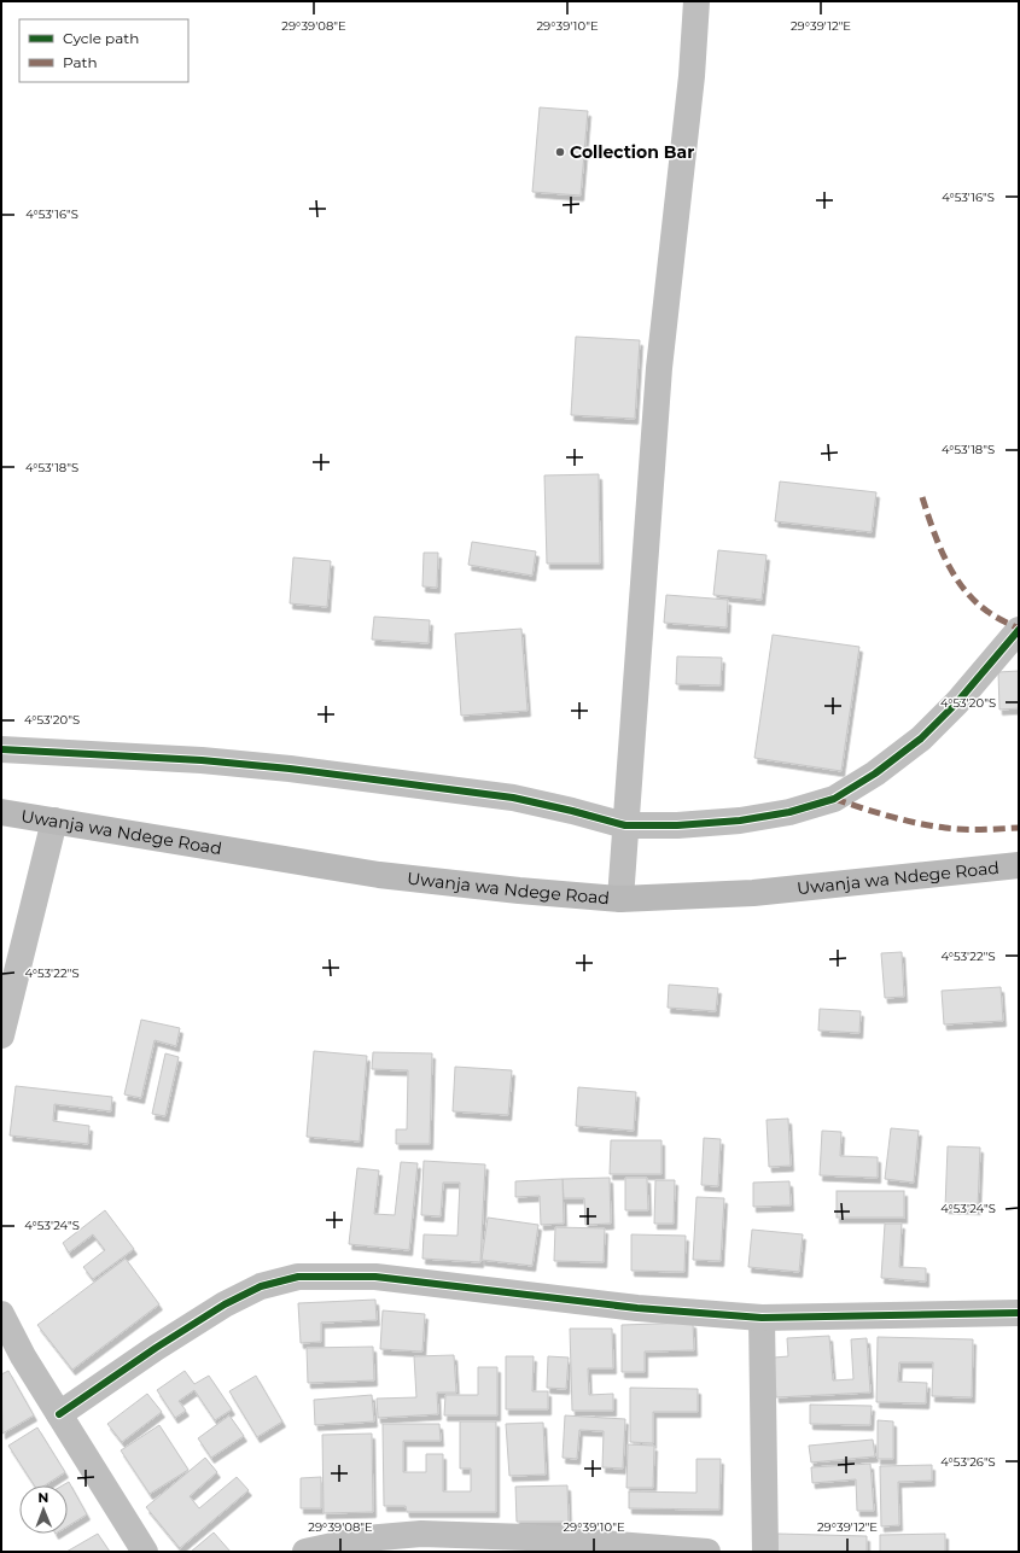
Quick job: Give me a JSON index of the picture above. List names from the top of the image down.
{
  "streets": {
    "main road": ["Uwanja wa Ndege Road"]
  },
  "places": ["Collection Bar"],
  "legend": ["Cycle path", "Path"],
  "north": "top",
  "coordinates": [
    "29°39'08\"E",
    "29°39'10\"E",
    "29°39'12\"E",
    "4°53'16\"S",
    "4°53'18\"S",
    "4°53'20\"S",
    "4°53'22\"S",
    "4°53'24\"S",
    "4°53'26\"S"
  ]
}
